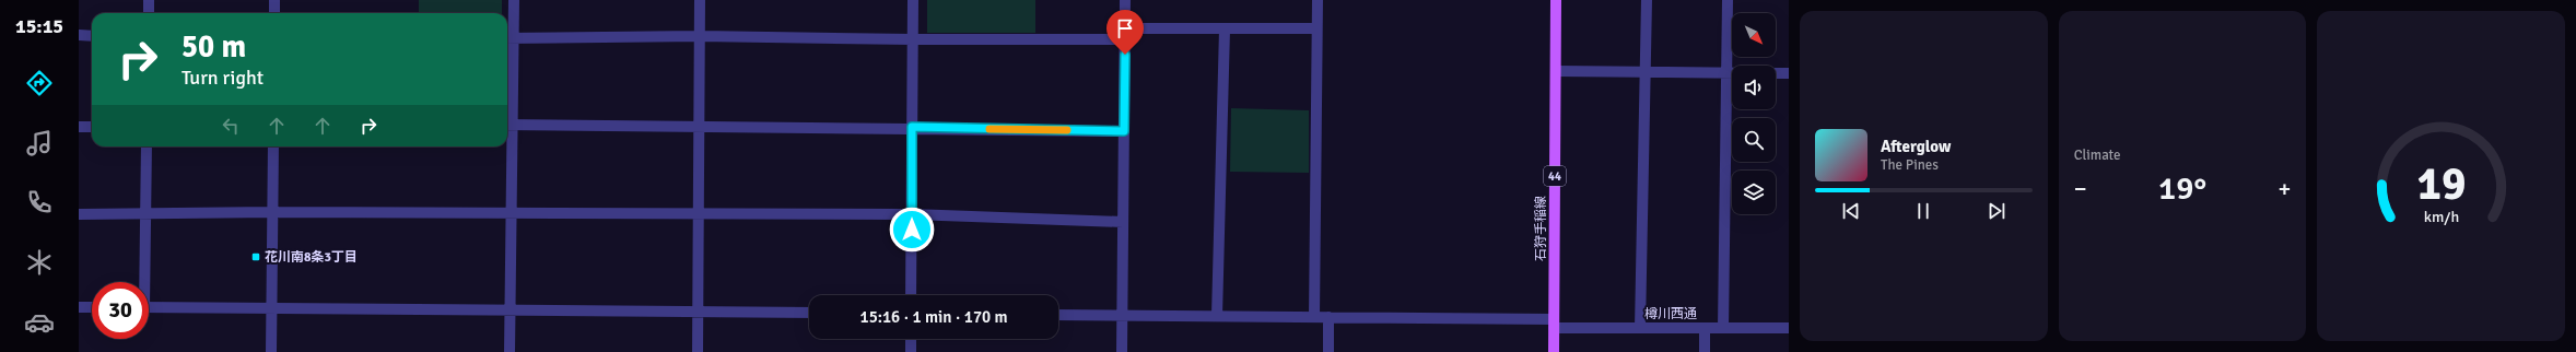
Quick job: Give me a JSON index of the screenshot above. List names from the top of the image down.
{
  "streets": {
    "main road": ["44", "石狩手稲線"],
    "street": ["樽川西通"]
  },
  "crossings": [
    ["石狩手稲線", "樽川西通"]
  ],
  "places": {
    "transit": ["花川南8条3丁目"]
  },
  "north": "bottom right",
  "page": {
    "tabs": "15:15",
    "tile": "Climate",
    "turn": ["50 m", "Turn right"],
    "song": ["Afterglow", "The Pines"],
    "heat": ["−", "19°", "+"],
    "limit": "30",
    "trip": "15:16 · 1 min · 170 m",
    "gauge": ["19", "km/h"]
  }
}
